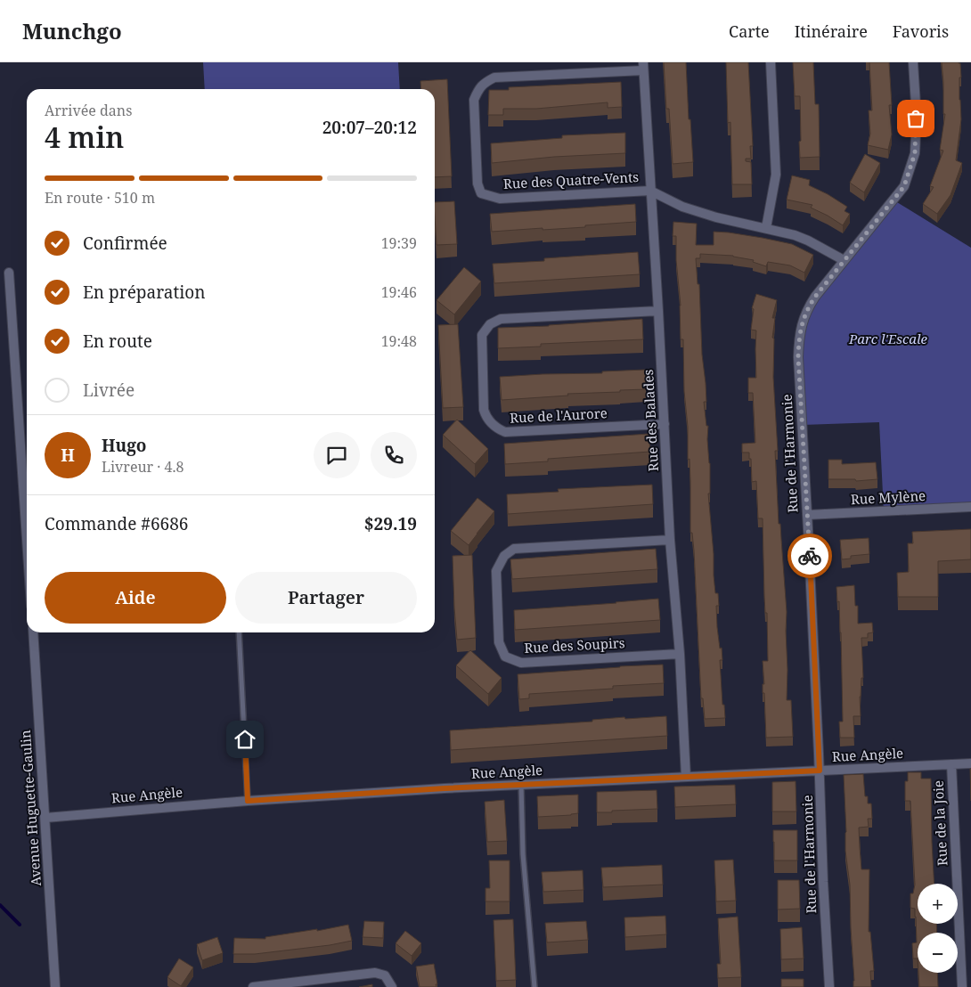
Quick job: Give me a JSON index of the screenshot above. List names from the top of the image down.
{
  "streets": {
    "street": [
      "Rue des Quatre-Vents",
      "Rue de l'Aurore",
      "Rue des Balades",
      "Rue de l'Harmonie",
      "Rue Mylène",
      "Rue des Soupirs",
      "Rue Angèle",
      "Avenue Huguette-Gaulin",
      "Rue de la Joie"
    ]
  },
  "crossings": [
    ["Rue des Quatre-Vents", "Rue des Balades"],
    ["Rue des Quatre-Vents", "Rue de l'Harmonie"],
    ["Rue de l'Aurore", "Rue des Balades"],
    ["Rue des Balades", "Rue des Soupirs"],
    ["Rue des Balades", "Rue Angèle"],
    ["Rue de l'Harmonie", "Rue Mylène"],
    ["Rue de l'Harmonie", "Rue Angèle"],
    ["Rue Angèle", "Avenue Huguette-Gaulin"],
    ["Rue Angèle", "Rue de la Joie"]
  ],
  "parks": ["Parc l'Escale"],
  "page": {
    "header": "Munchgo",
    "nav": ["Carte", "Itinéraire", "Favoris"],
    "heading": ["4 min", "Arrivée dans", "20:07–20:12"],
    "panel": [
      "Hugo",
      "Livreur · 4.8",
      "Commande #6686",
      "$29.19"
    ],
    "bar": "En route · 510 m",
    "list": [
      ["Confirmée", "19:39"],
      ["En préparation", "19:46"],
      ["En route", "19:48"],
      "Livrée"
    ],
    "round": "H",
    "buttons": ["Aide", "Partager"],
    "map_buttons": ["+", "−"]
  }
}
